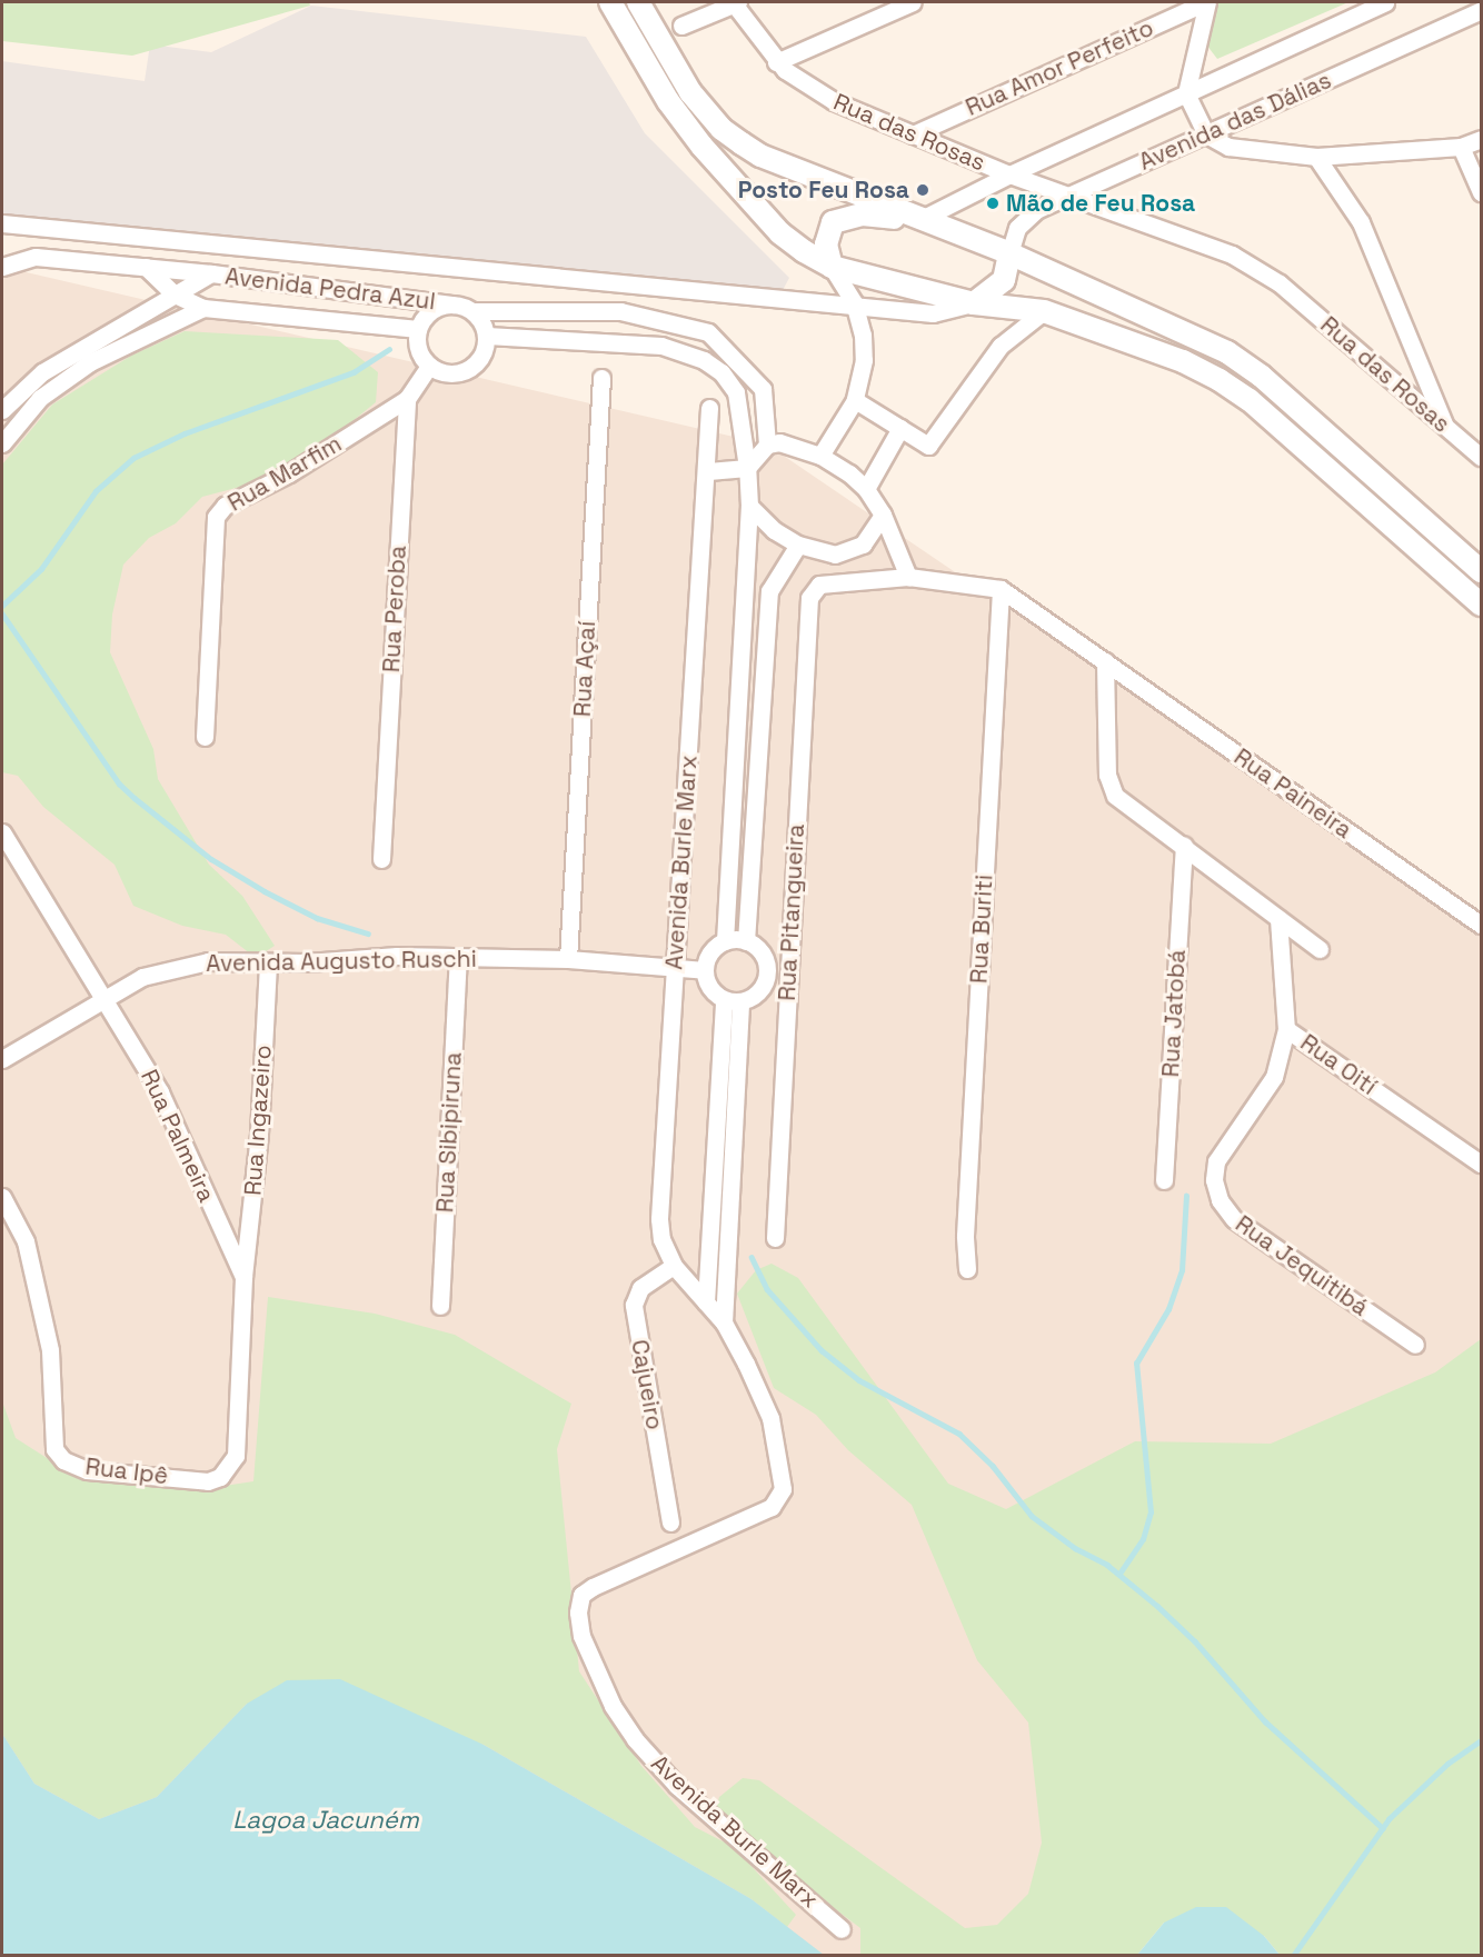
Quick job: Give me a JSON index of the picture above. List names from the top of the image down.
{
  "streets": {
    "street": [
      "Rua Amor Perfeito",
      "Avenida das Dálias",
      "Rua das Rosas",
      "Avenida Pedra Azul",
      "Rua Marfim",
      "Rua Peroba",
      "Rua Açaí",
      "Rua Paineira",
      "Avenida Burle Marx",
      "Rua Pitangueira",
      "Rua Buriti",
      "Avenida Augusto Ruschi",
      "Rua Jatobá",
      "Rua Oití",
      "Rua Ingazeiro",
      "Rua Sibipiruna",
      "Rua Palmeira",
      "Rua Jequitibá",
      "Cajueiro",
      "Rua Ipê"
    ]
  },
  "crossings": [
    ["Rua Amor Perfeito", "Rua das Rosas"],
    ["Avenida das Dálias", "Rua das Rosas"],
    ["Rua Marfim", "Rua Peroba"],
    ["Rua Açaí", "Avenida Augusto Ruschi"],
    ["Rua Paineira", "Rua Buriti"],
    ["Avenida Burle Marx", "Avenida Augusto Ruschi"],
    ["Avenida Burle Marx", "Cajueiro"],
    ["Avenida Augusto Ruschi", "Rua Ingazeiro"],
    ["Avenida Augusto Ruschi", "Rua Sibipiruna"],
    ["Avenida Augusto Ruschi", "Rua Palmeira"],
    ["Rua Oití", "Rua Jequitibá"],
    ["Rua Ingazeiro", "Rua Palmeira"],
    ["Rua Ingazeiro", "Rua Ipê"],
    ["Rua Palmeira", "Rua Ipê"]
  ],
  "water": ["Lagoa Jacuném"],
  "places": ["Posto Feu Rosa", "Mão de Feu Rosa"]
}
